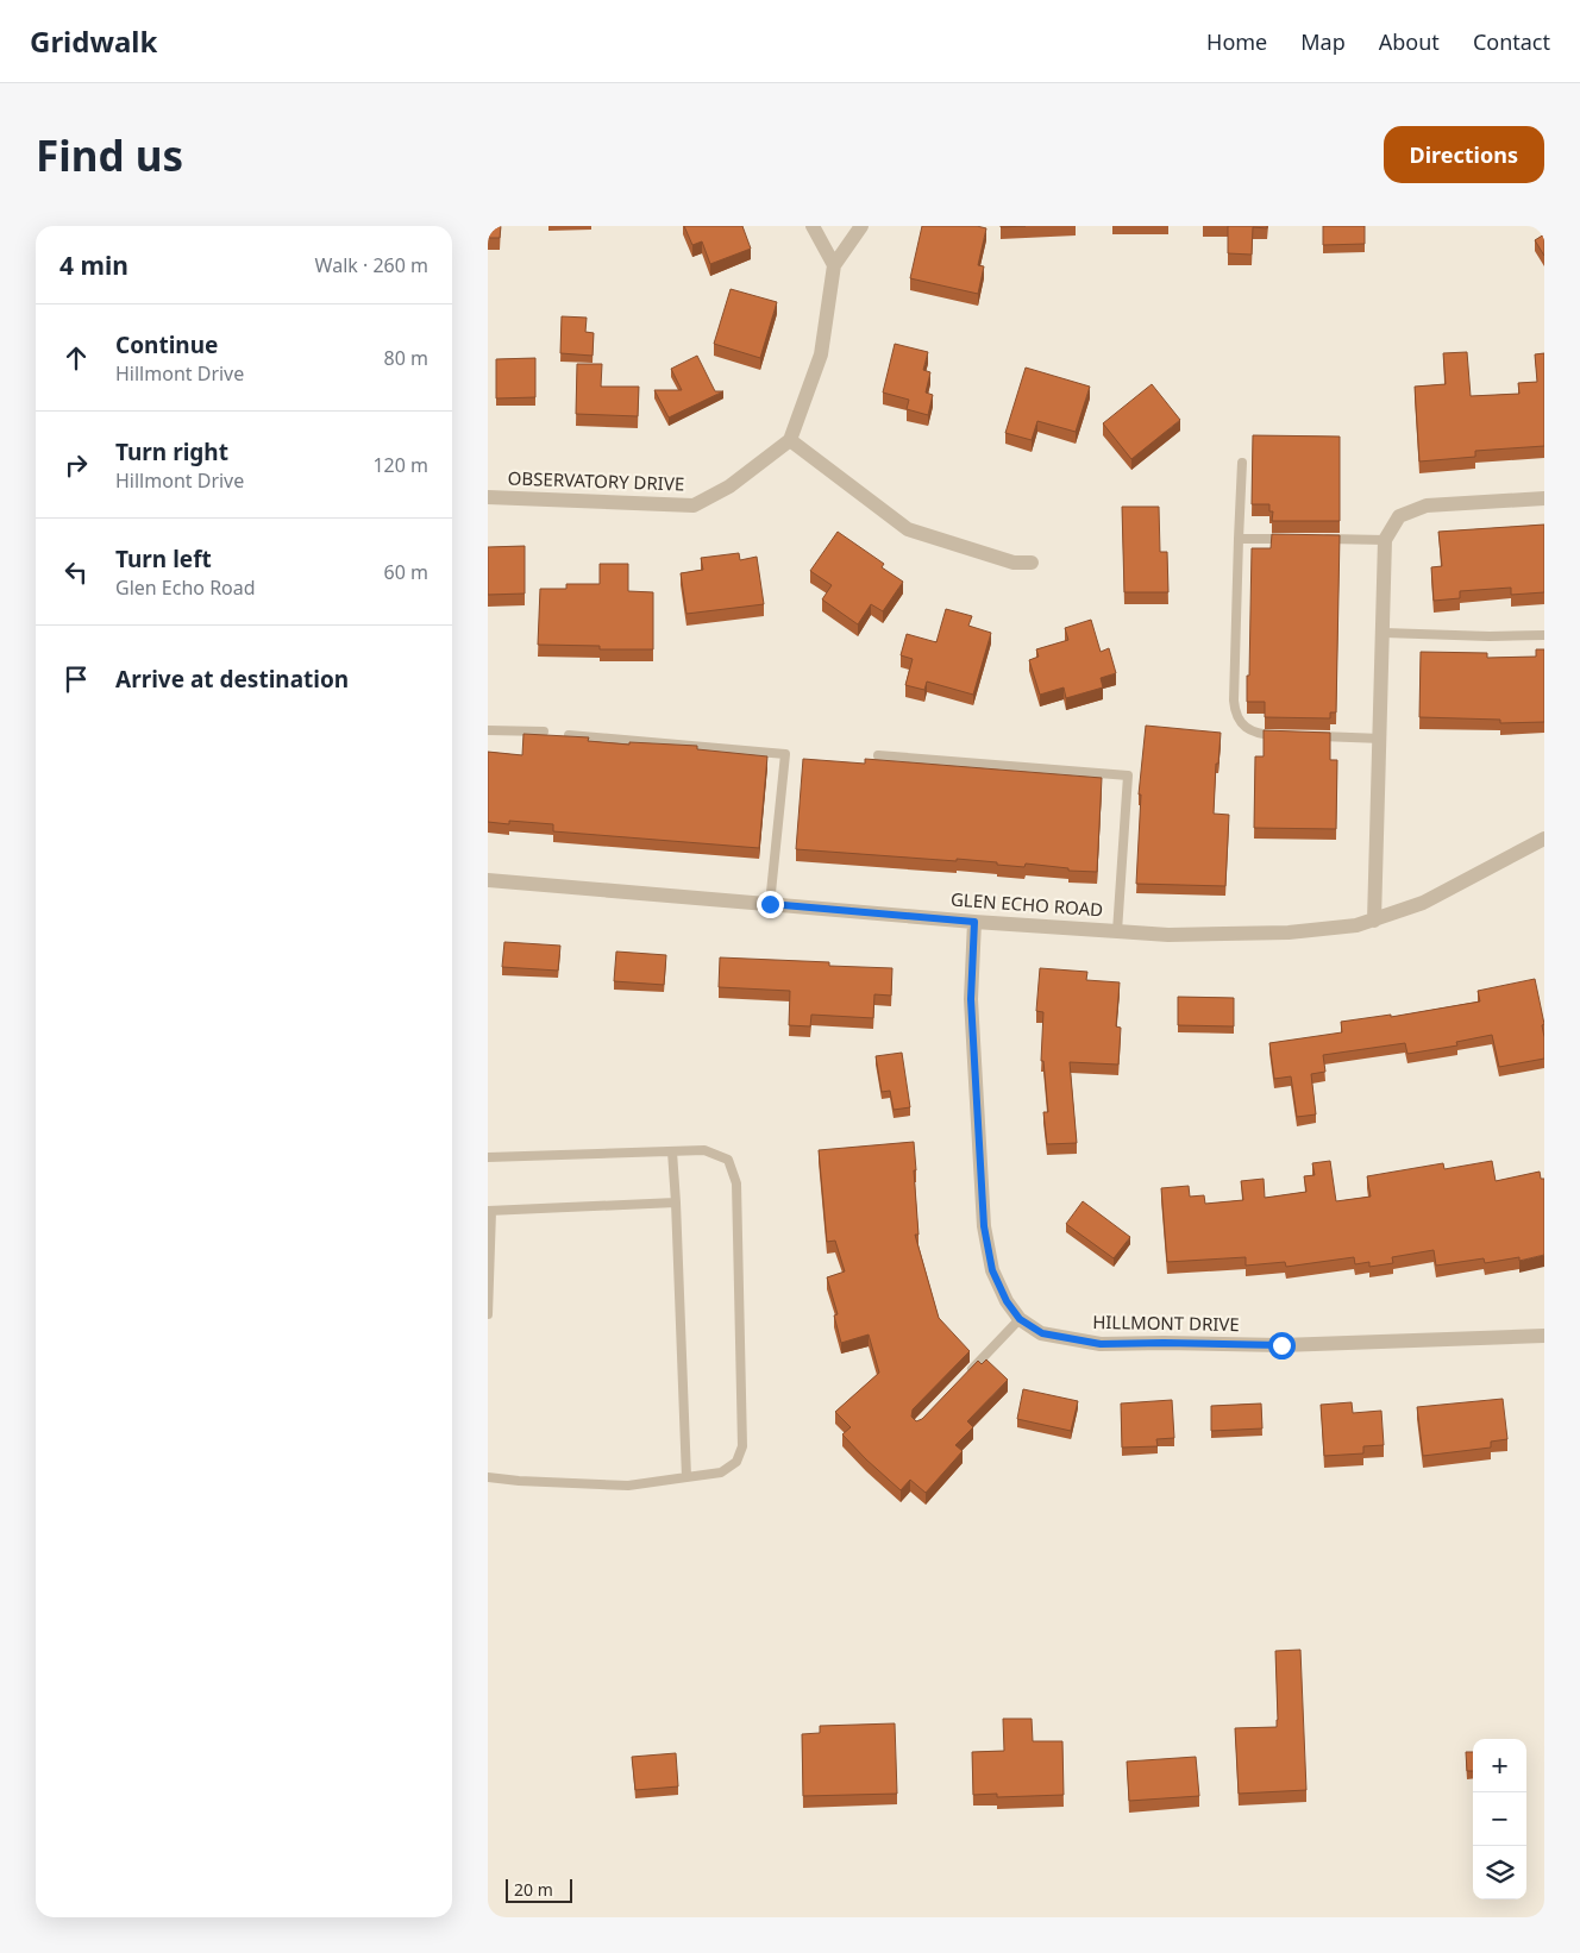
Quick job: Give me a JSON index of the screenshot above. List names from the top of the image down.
{
  "streets": {
    "street": ["OBSERVATORY DRIVE", "GLEN ECHO ROAD", "HILLMONT DRIVE"]
  },
  "crossings": [
    ["GLEN ECHO ROAD", "HILLMONT DRIVE"]
  ],
  "scale_bar": "20 m",
  "page": {
    "header": "Gridwalk",
    "nav": [
      "Home",
      "Map",
      "About",
      "Contact"
    ],
    "buttons": "Directions",
    "title": "Find us",
    "heading": ["4 min", "Walk · 260 m"],
    "list": [
      ["Continue", "Hillmont Drive", "80 m"],
      ["Turn right", "Hillmont Drive", "120 m"],
      ["Turn left", "Glen Echo Road", "60 m"],
      "Arrive at destination"
    ],
    "map_buttons": ["+", "−"],
    "scale": "20 m"
  }
}
